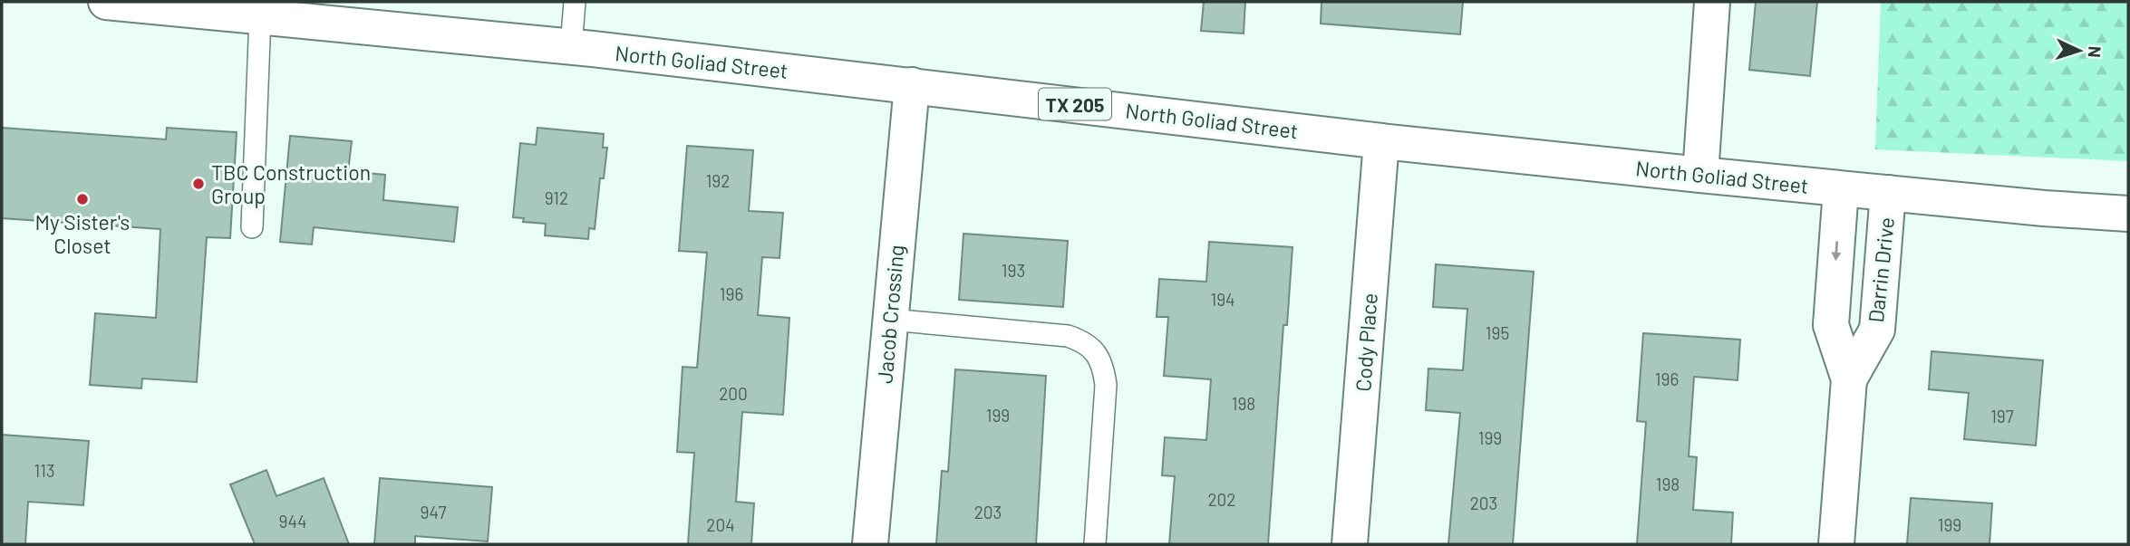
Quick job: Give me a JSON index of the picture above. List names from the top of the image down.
{
  "streets": {
    "main road": [
      "North Goliad Street",
      "TX 205",
      "Darrin Drive",
      "Jacob Crossing",
      "Cody Place"
    ]
  },
  "crossings": [
    ["North Goliad Street", "Darrin Drive"],
    ["North Goliad Street", "Jacob Crossing"],
    ["North Goliad Street", "Cody Place"]
  ],
  "places": ["TBC Construction Group", "My Sister's Closet"],
  "house_numbers": [
    "192",
    "912",
    "193",
    "196",
    "194",
    "195",
    "196",
    "200",
    "198",
    "199",
    "197",
    "199",
    "113",
    "198",
    "202",
    "203",
    "947",
    "203",
    "944",
    "204",
    "199"
  ],
  "north": "right"
}
